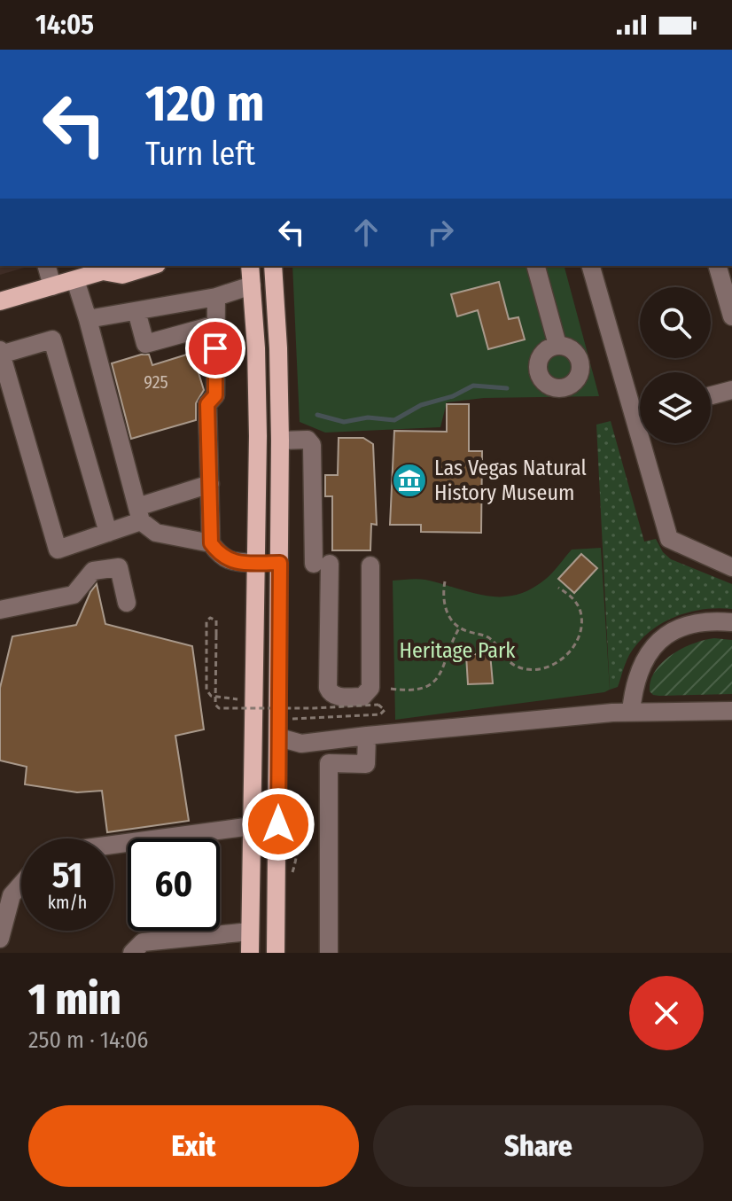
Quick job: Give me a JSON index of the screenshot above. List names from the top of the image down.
{
  "parks": ["Heritage Park"],
  "places": {
    "museum": ["Las Vegas Natural History Museum"]
  },
  "house_numbers": ["925"],
  "page": {
    "status": "14:05",
    "turn": ["120 m", "Turn left"],
    "speed": "51 km/h",
    "limit": "60",
    "heading": ["1 min", "250 m · 14:06"],
    "buttons": ["Exit", "Share"]
  }
}
